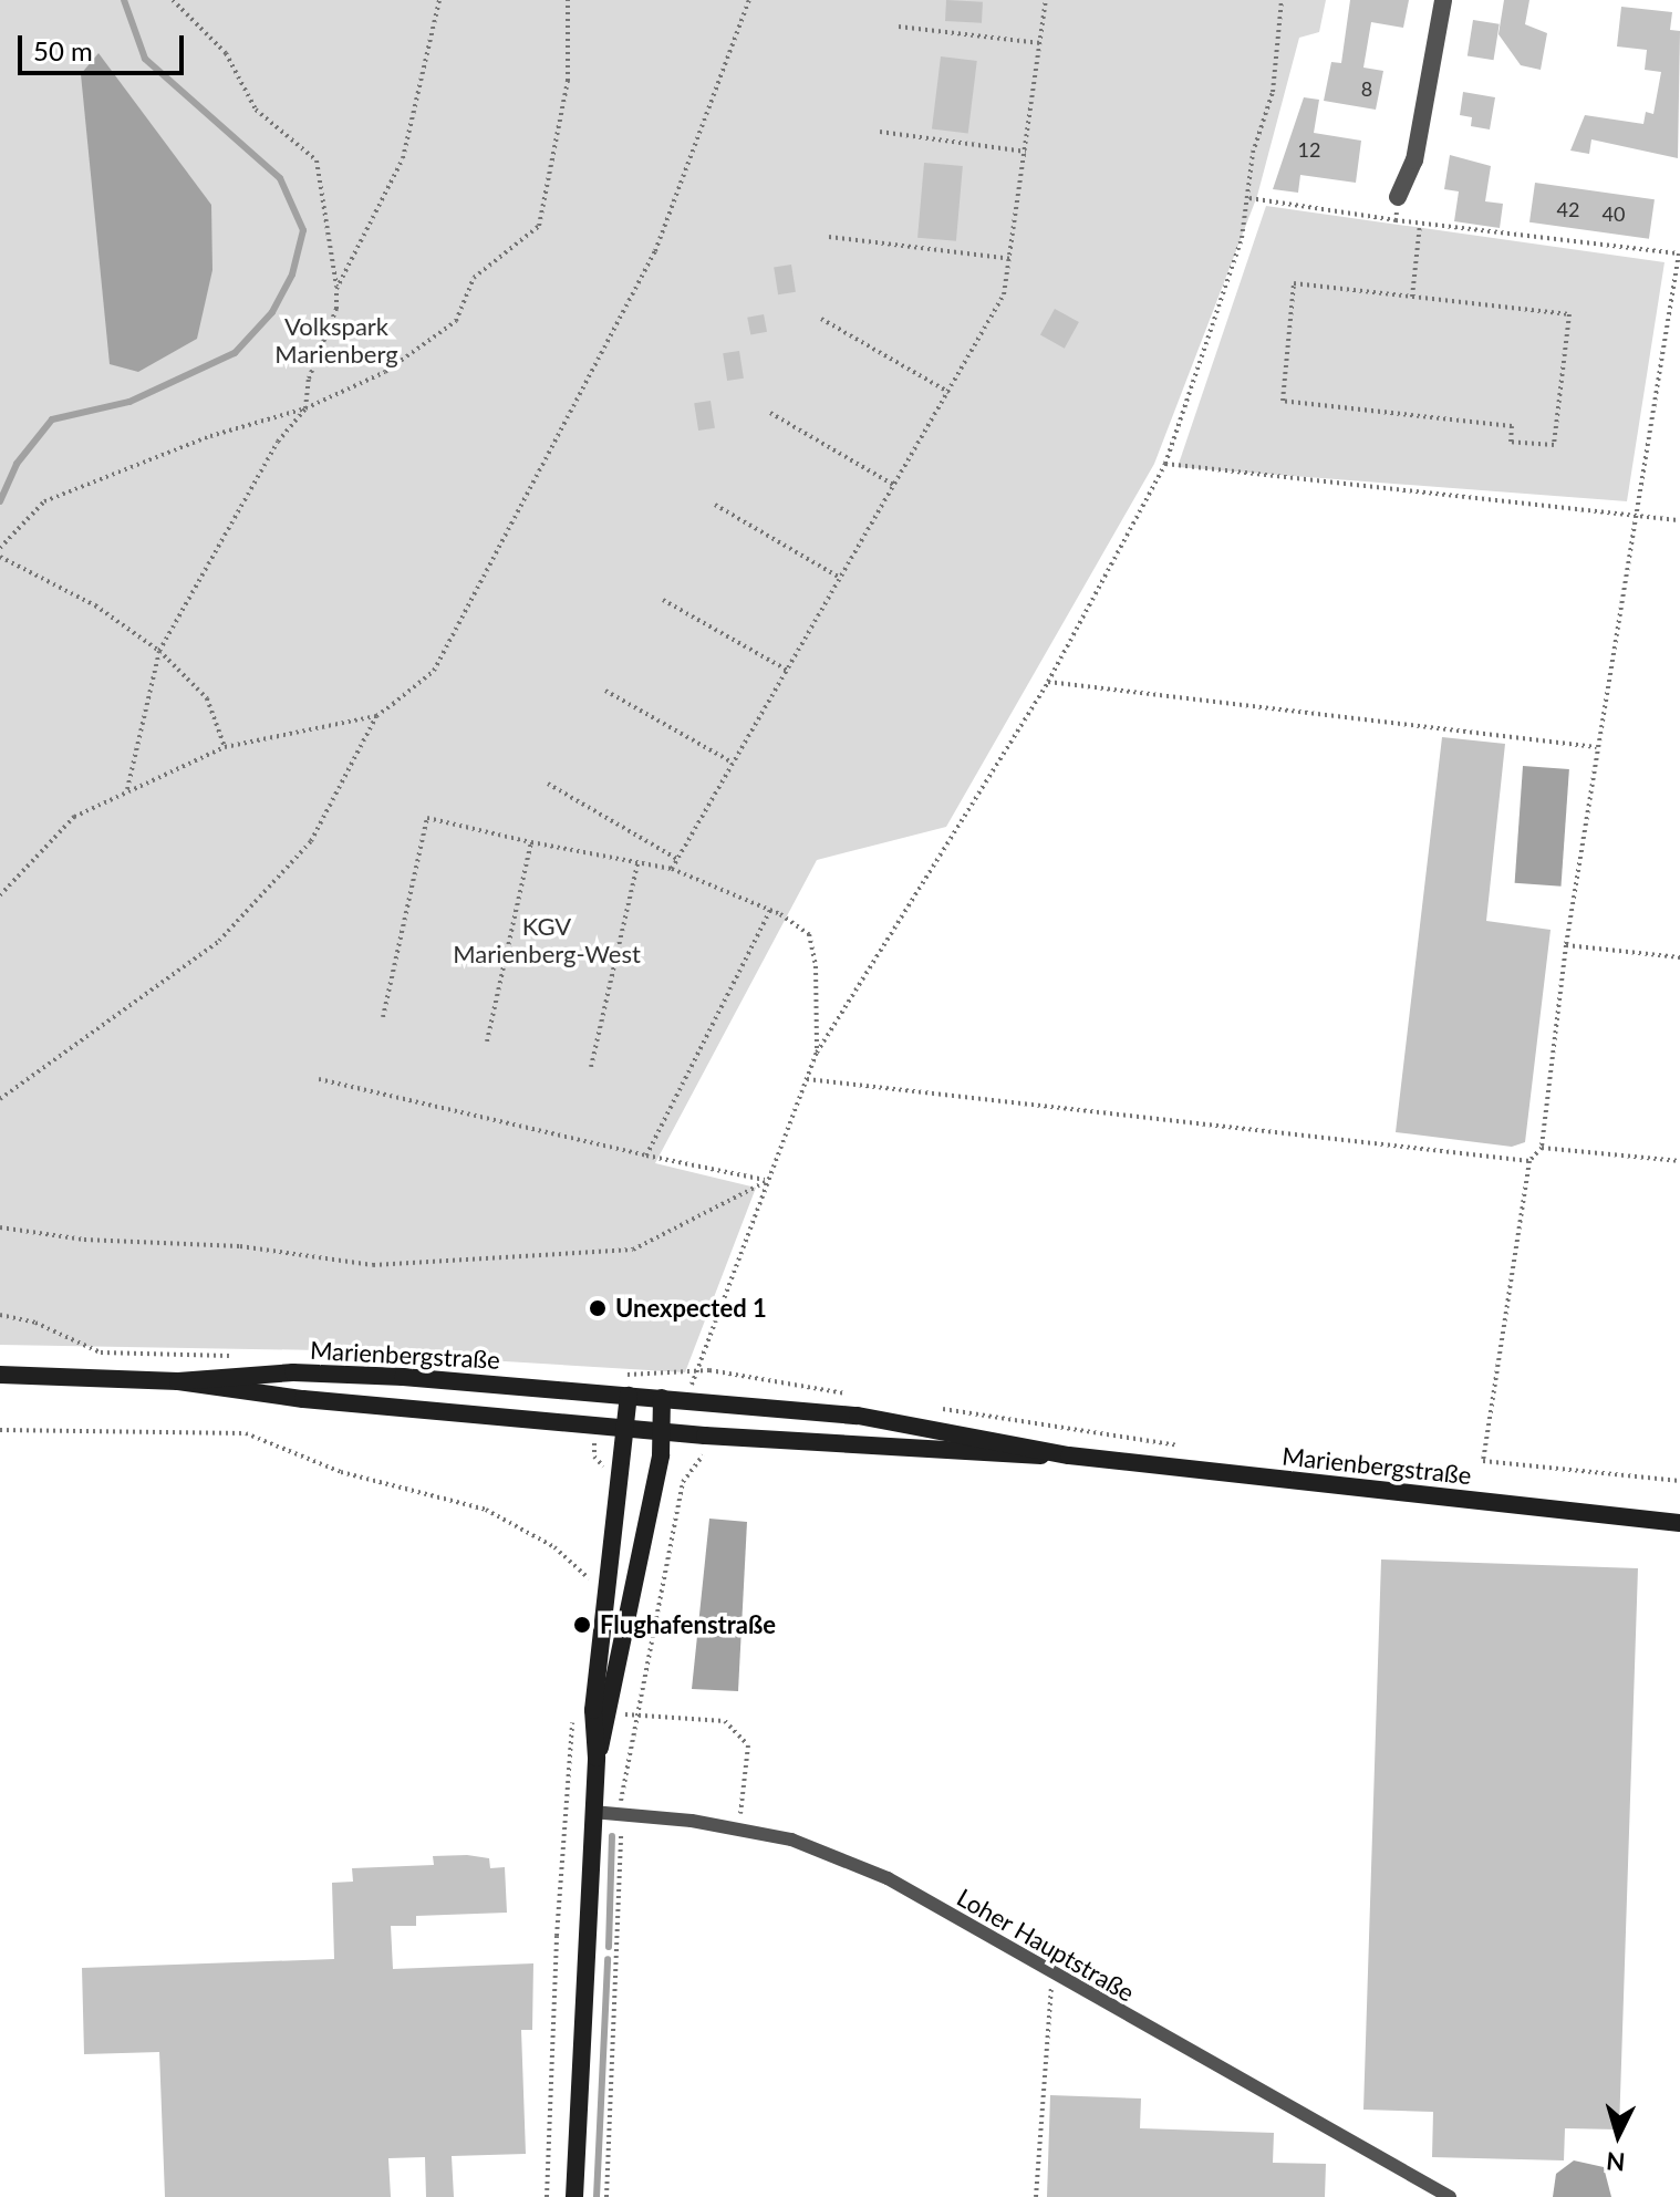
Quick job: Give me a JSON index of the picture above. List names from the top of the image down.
{
  "streets": {
    "main road": ["Marienbergstraße"],
    "lane": ["Loher Hauptstraße"]
  },
  "parks": ["Volkspark Marienberg", "KGV Marienberg-West"],
  "places": ["Unexpected 1", "Flughafenstraße"],
  "house_numbers": [
    "8",
    "12",
    "42",
    "40"
  ],
  "scale_bar": "50 m",
  "north": "bottom"
}
